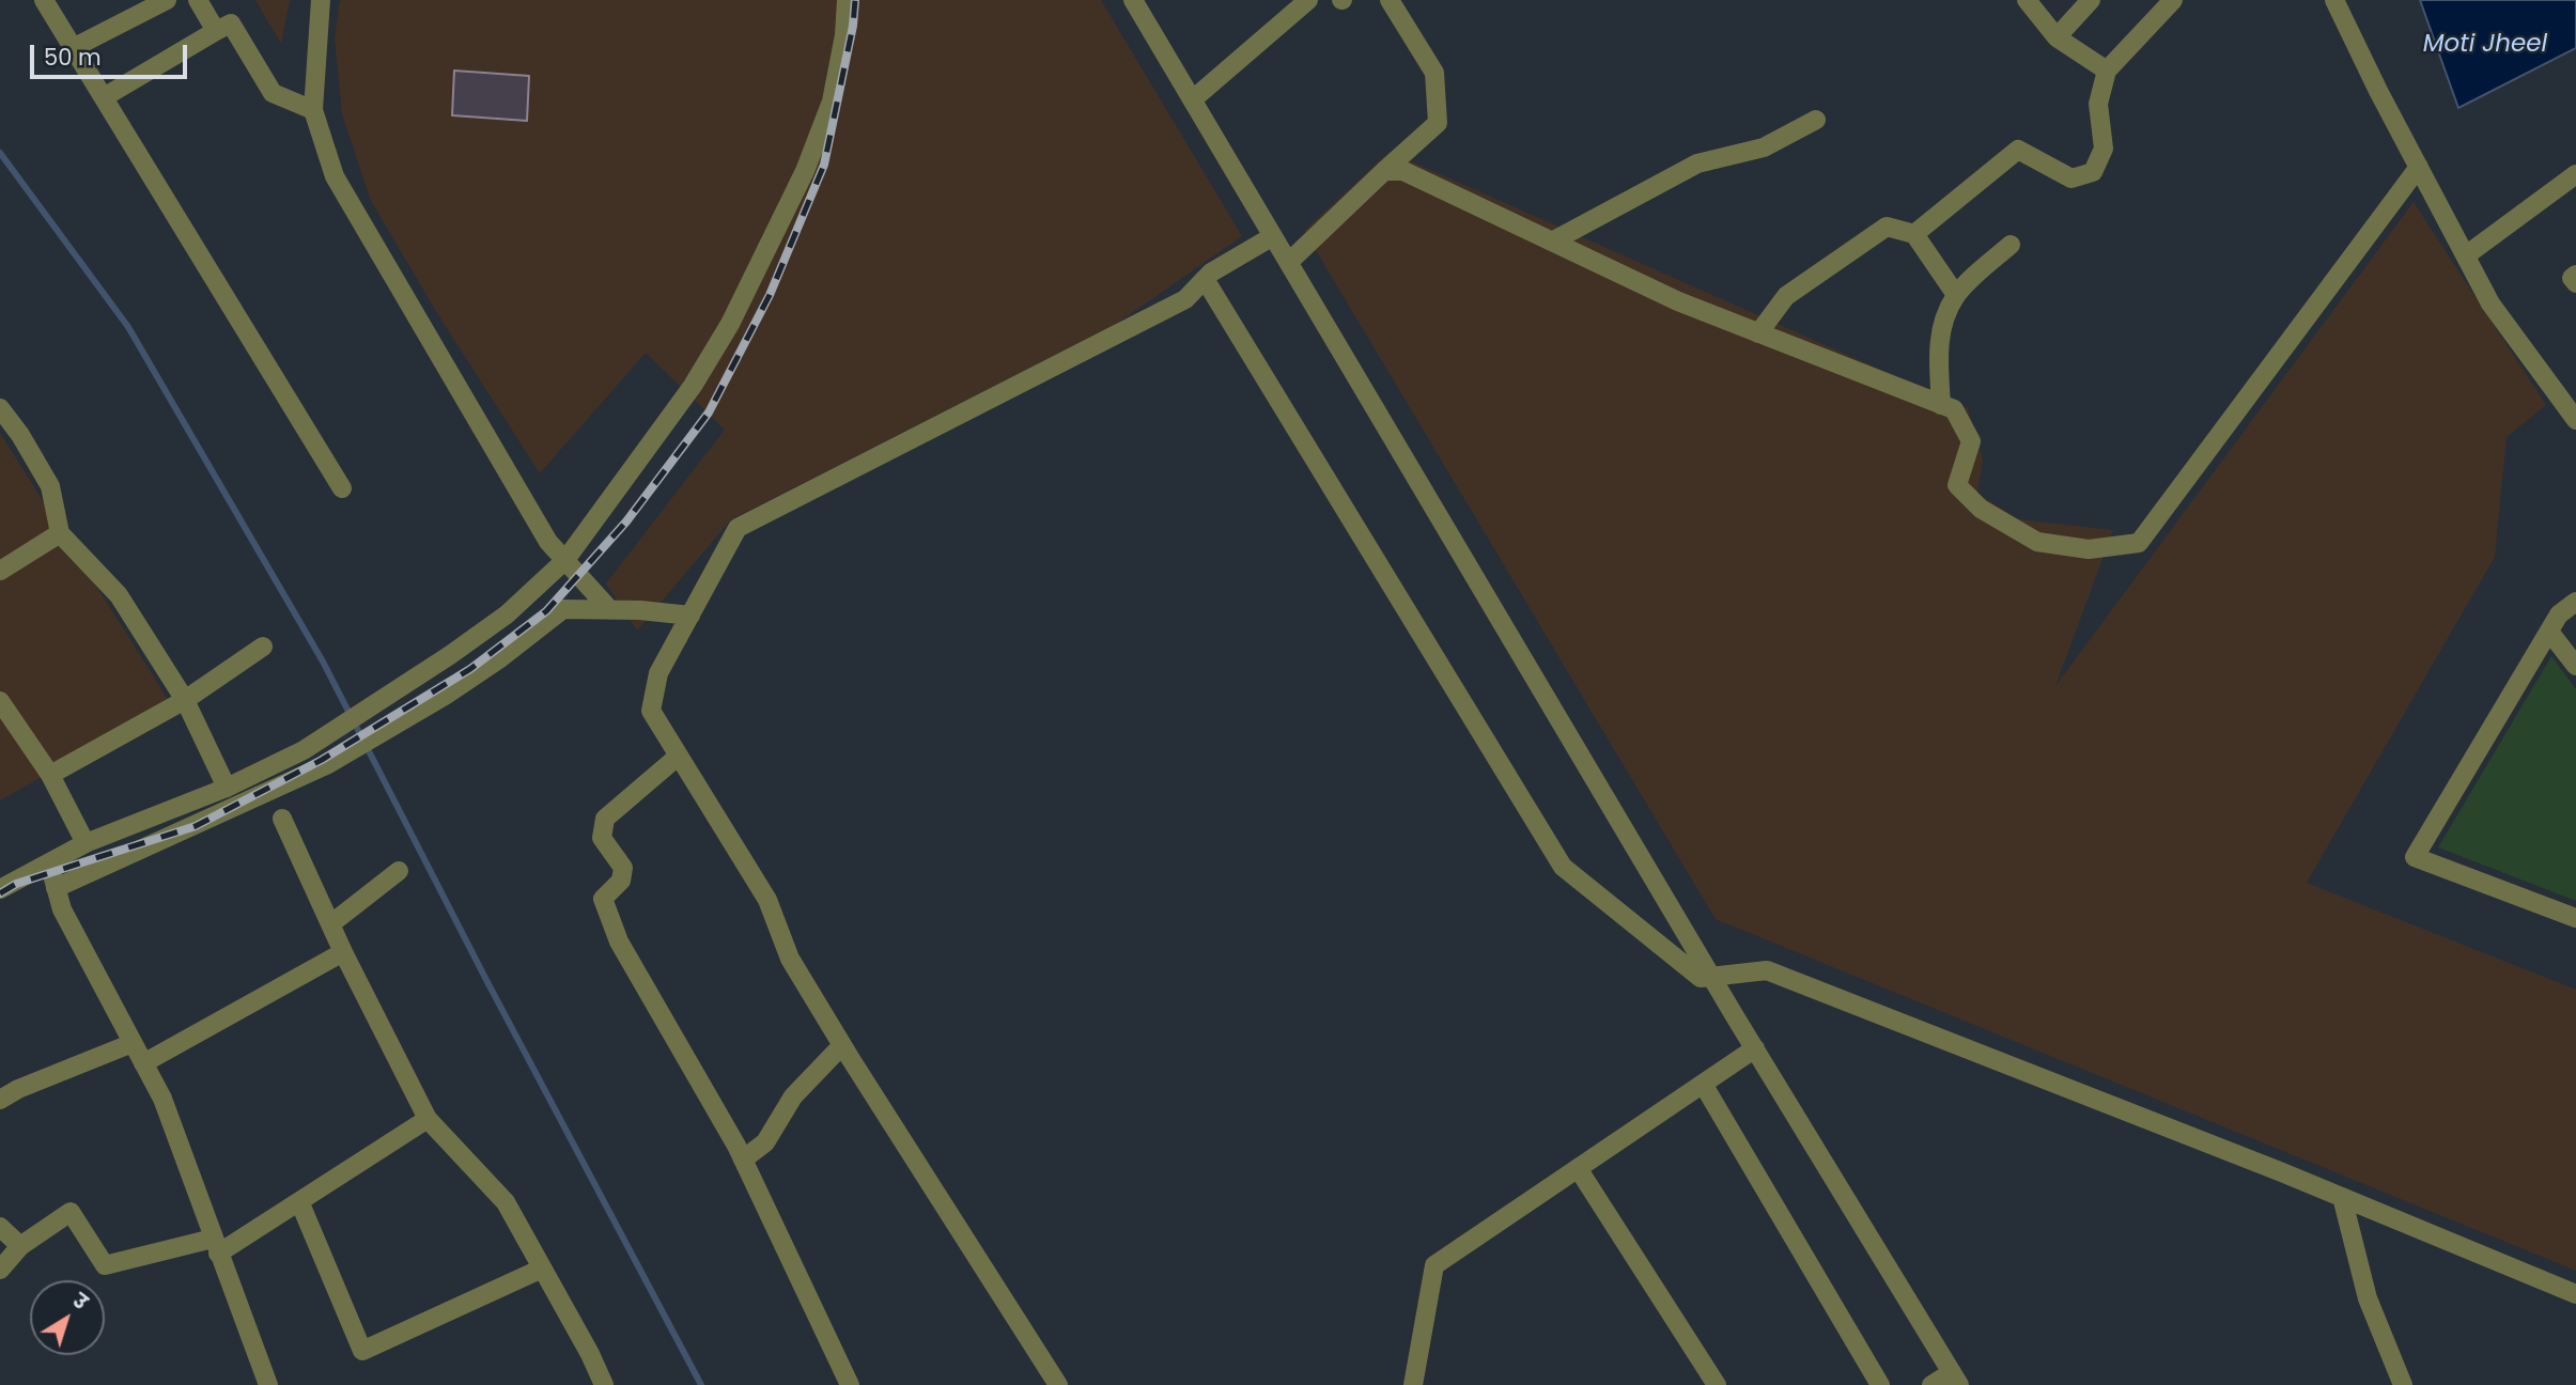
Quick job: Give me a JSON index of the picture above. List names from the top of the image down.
{
  "water": ["Moti Jheel"],
  "scale_bar": "50 m",
  "north": "top right"
}
